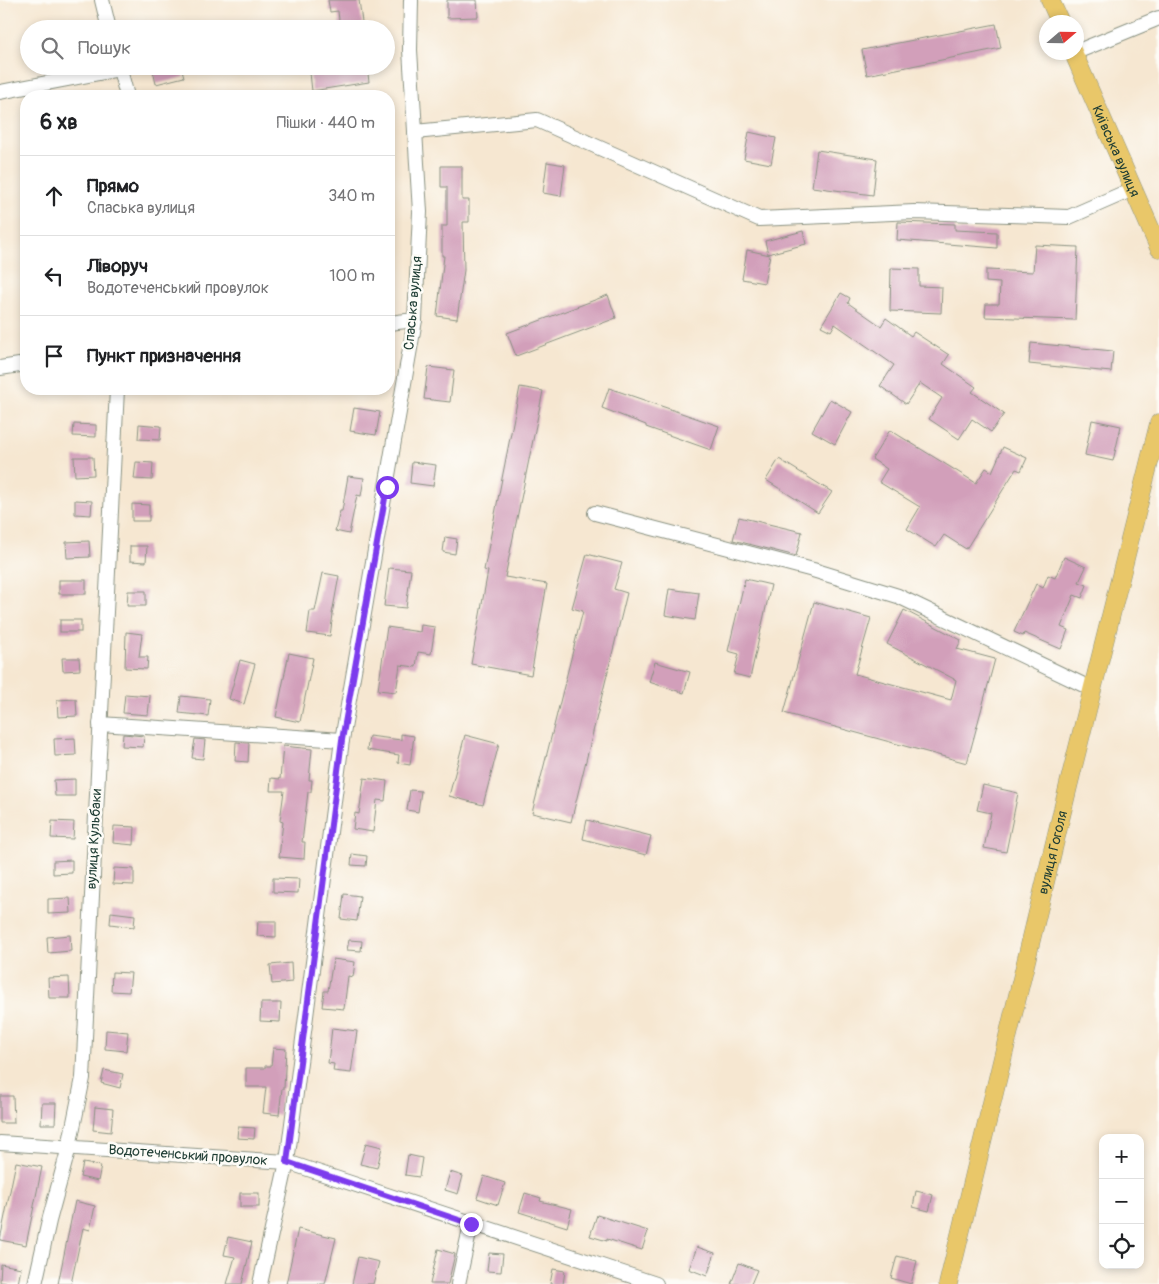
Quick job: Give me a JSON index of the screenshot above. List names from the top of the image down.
{
  "streets": {
    "main road": ["Київська вулиця", "вулиця Гоголя"],
    "street": ["Спаська вулиця", "вулиця Кульбаки", "Водотеченський провулок"]
  },
  "crossings": [
    ["Спаська вулиця", "Водотеченський провулок"],
    ["вулиця Кульбаки", "Водотеченський провулок"]
  ],
  "north": "right",
  "page": {
    "search": "Пошук",
    "heading": ["6 хв", "Пішки · 440 m"],
    "list": [
      ["Прямо", "Спаська вулиця", "340 m"],
      ["Ліворуч", "Водотеченський провулок", "100 m"],
      "Пункт призначення"
    ],
    "map_buttons": ["+", "−"]
  }
}
